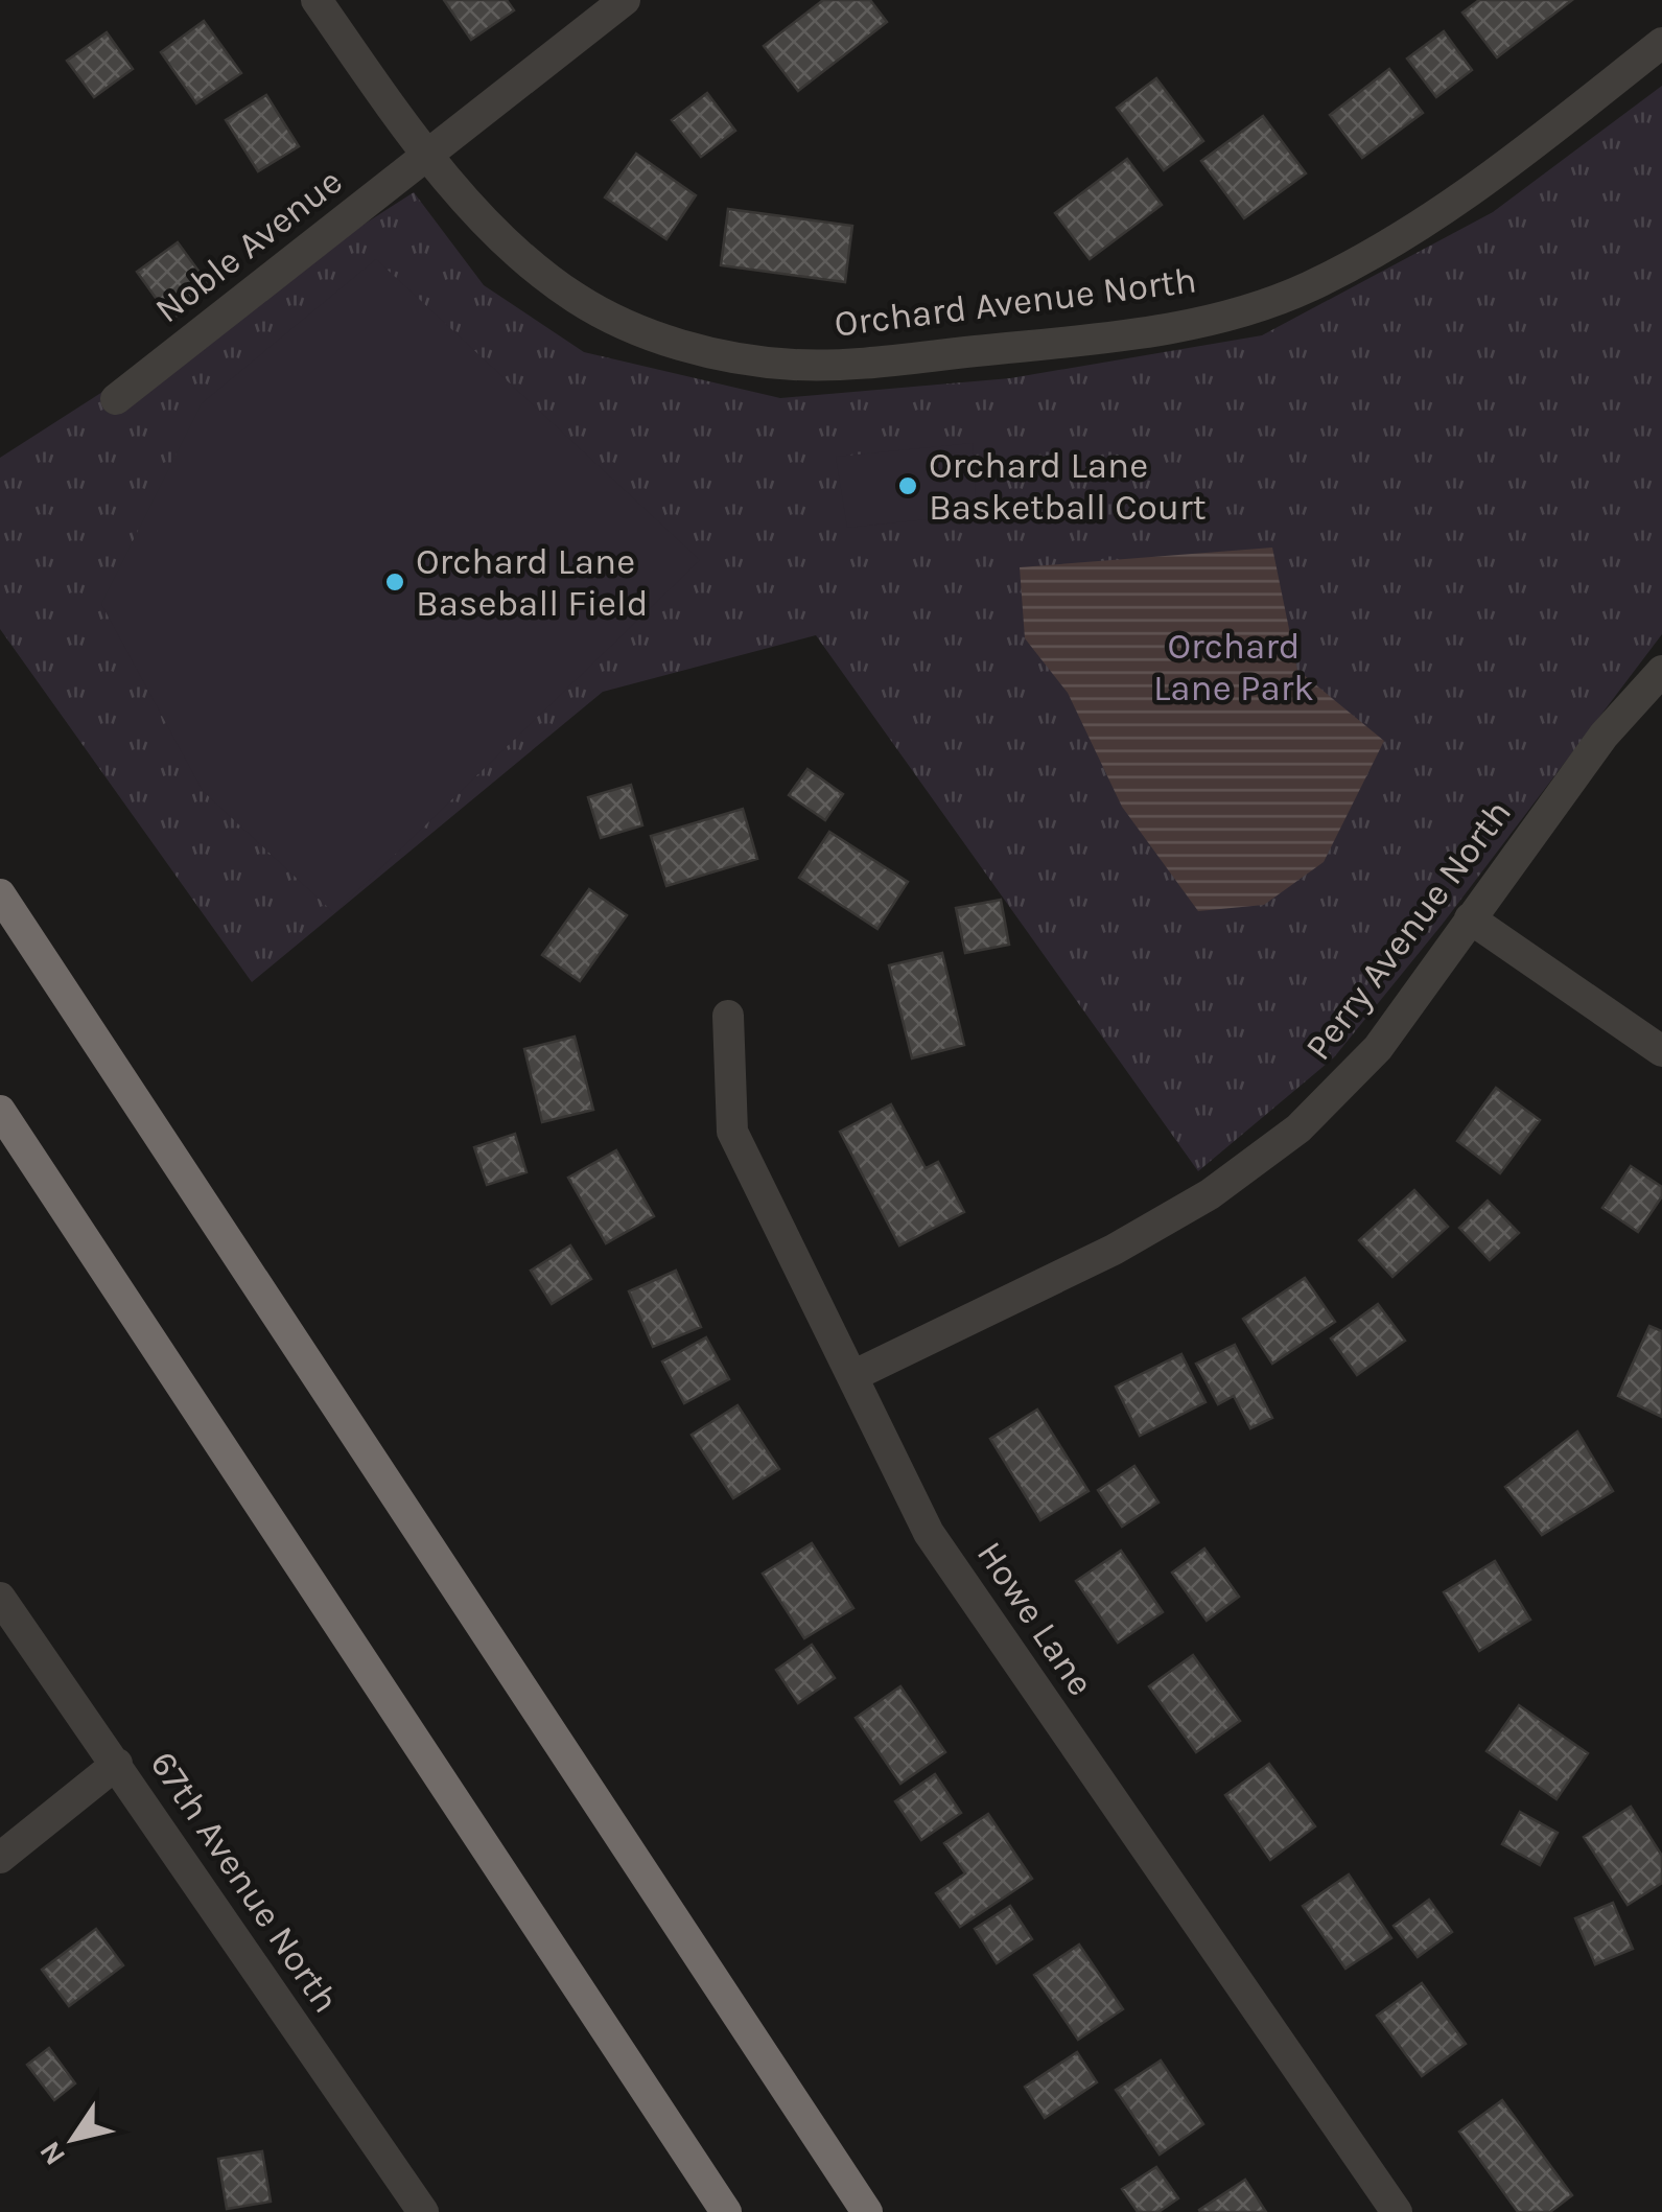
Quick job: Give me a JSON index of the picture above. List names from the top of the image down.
{
  "streets": {
    "street": [
      "Noble Avenue",
      "Orchard Avenue North",
      "Perry Avenue North",
      "Howe Lane",
      "67th Avenue North"
    ]
  },
  "crossings": [
    ["Noble Avenue", "Orchard Avenue North"],
    ["Perry Avenue North", "Howe Lane"]
  ],
  "parks": ["Orchard Lane Park"],
  "places": ["Orchard Lane Basketball Court", "Orchard Lane Baseball Field"],
  "north": "bottom left"
}
